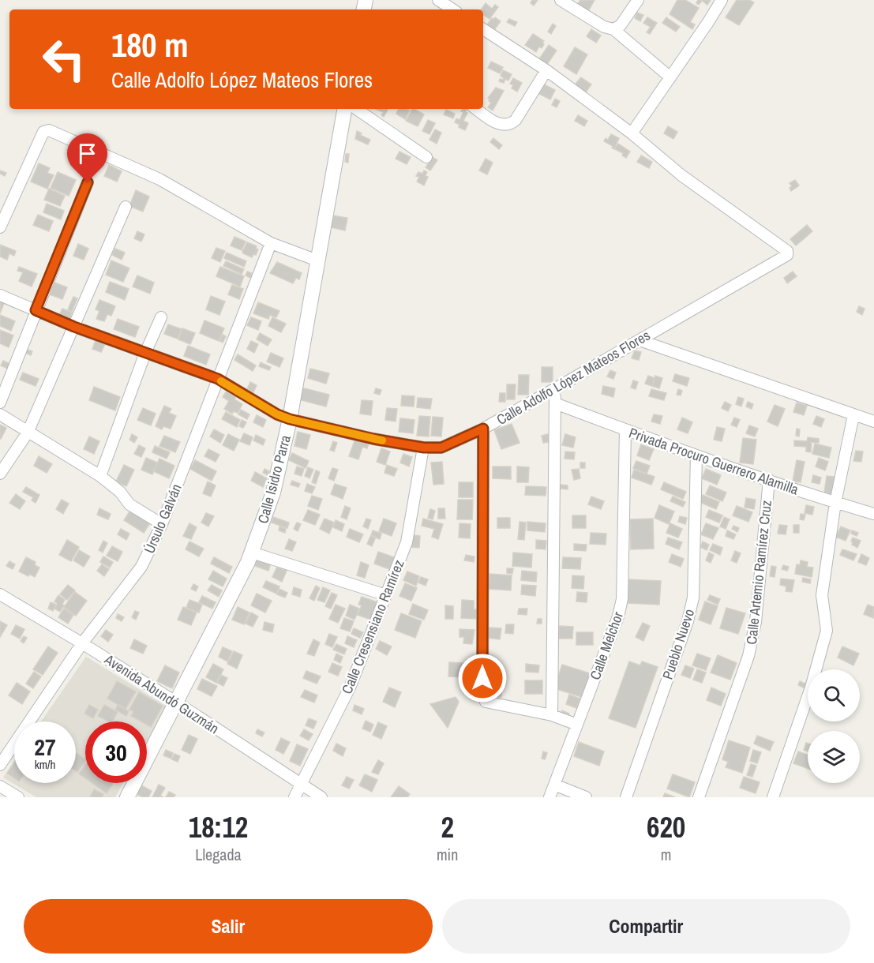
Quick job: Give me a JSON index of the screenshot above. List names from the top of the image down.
{
  "streets": {
    "street": [
      "Calle Adolfo López Mateos Flores",
      "Privada Procuro Guerrero Alamilla",
      "Calle Isidro Parra",
      "Úrsulo Galván",
      "Calle Artemio Ramírez Cruz",
      "Calle Cresensiano Ramírez",
      "Pueblo Nuevo",
      "Calle Melchor",
      "Avenida Abundó Guzmán"
    ]
  },
  "crossings": [
    ["Calle Adolfo López Mateos Flores", "Calle Isidro Parra"],
    ["Calle Adolfo López Mateos Flores", "Úrsulo Galván"],
    ["Calle Adolfo López Mateos Flores", "Calle Cresensiano Ramírez"],
    ["Privada Procuro Guerrero Alamilla", "Calle Artemio Ramírez Cruz"],
    ["Privada Procuro Guerrero Alamilla", "Pueblo Nuevo"],
    ["Privada Procuro Guerrero Alamilla", "Calle Melchor"],
    ["Calle Isidro Parra", "Avenida Abundó Guzmán"],
    ["Úrsulo Galván", "Avenida Abundó Guzmán"],
    ["Calle Cresensiano Ramírez", "Avenida Abundó Guzmán"]
  ],
  "page": {
    "turn": ["180 m", "Calle Adolfo López Mateos Flores"],
    "speed": "27 km/h",
    "limit": "30",
    "eta": [
      "18:12",
      "Llegada",
      "2",
      "min",
      "620",
      "m"
    ],
    "buttons": ["Salir", "Compartir"]
  }
}
